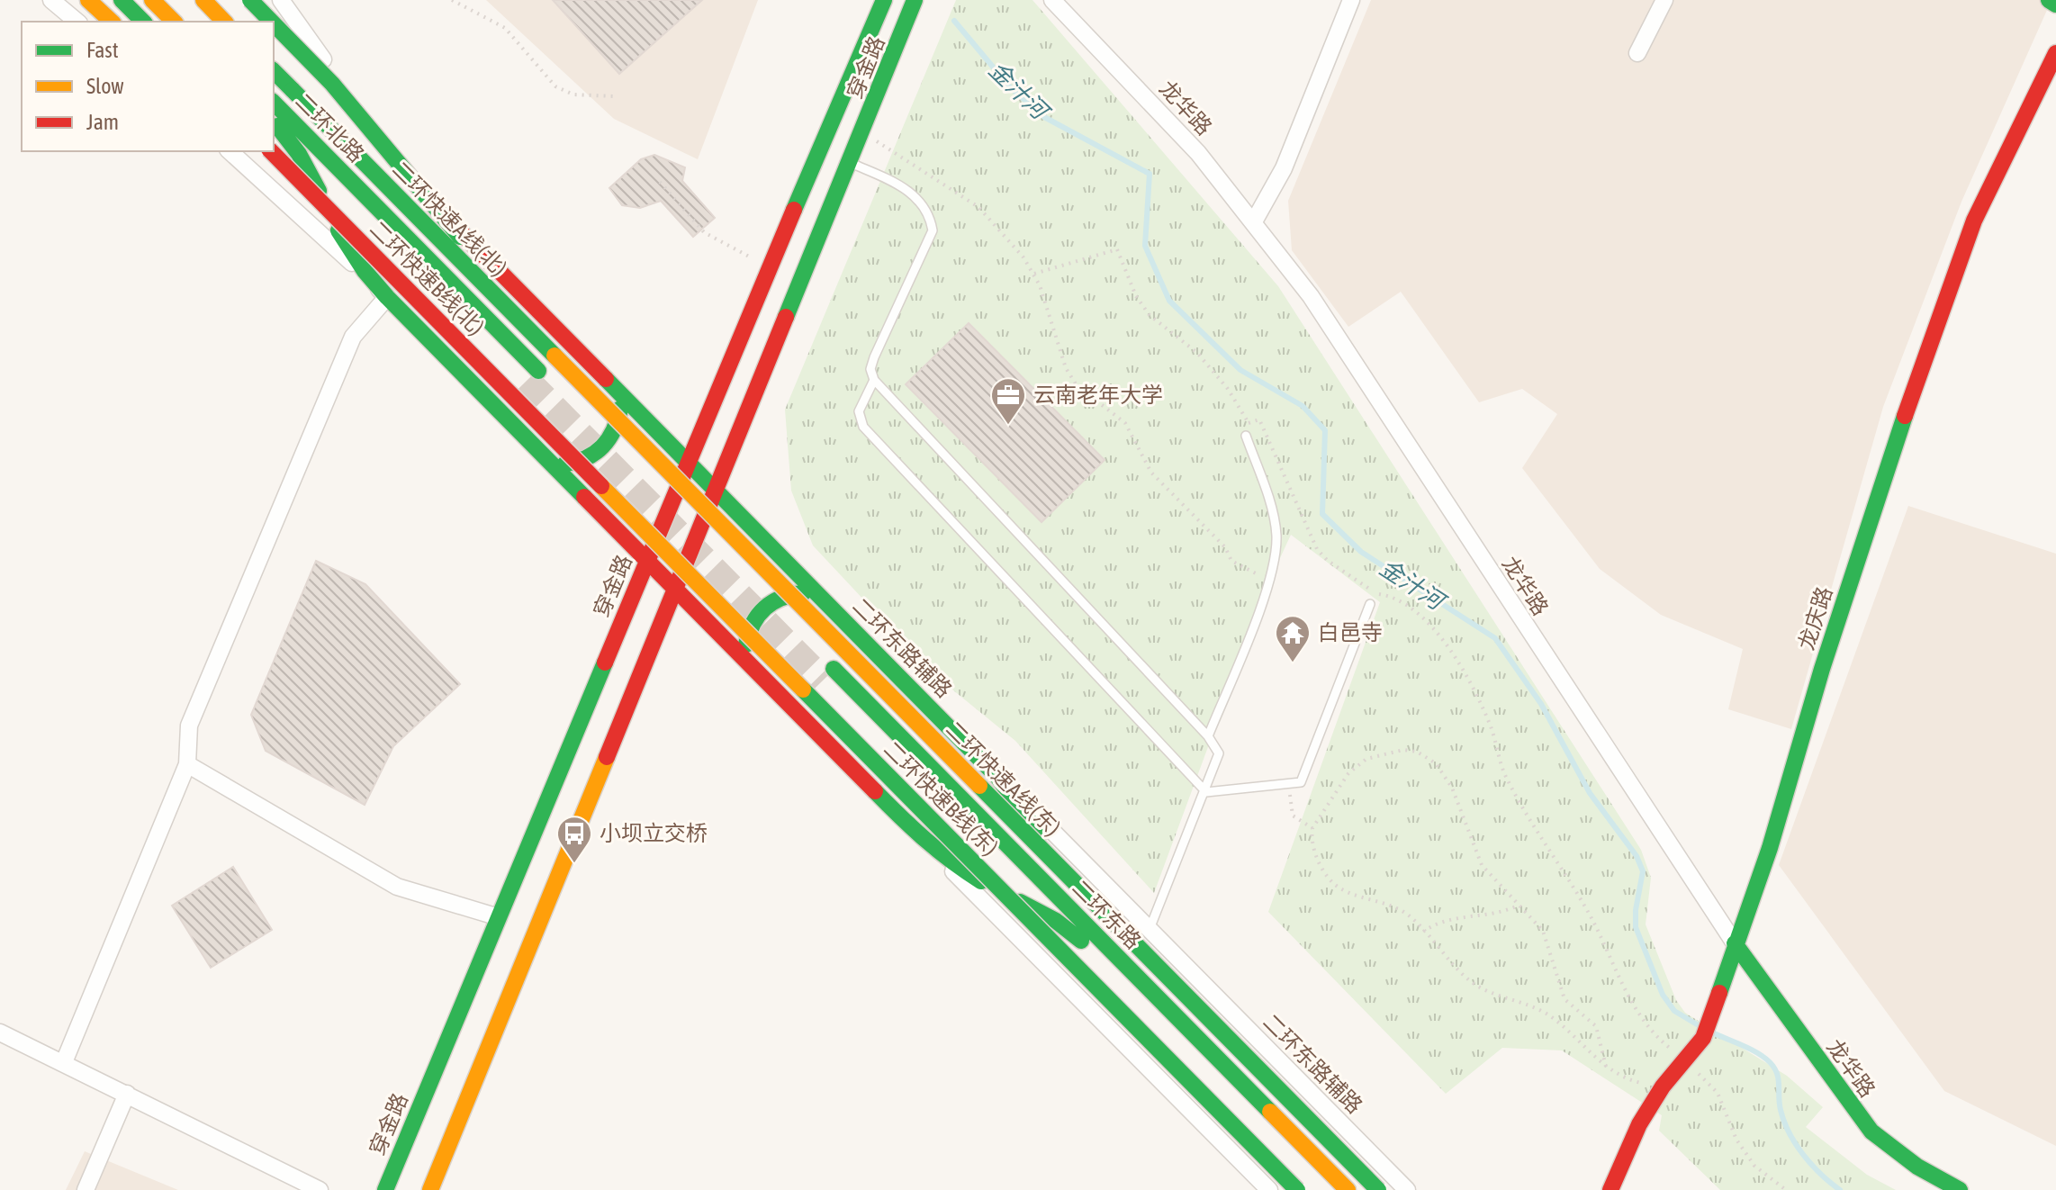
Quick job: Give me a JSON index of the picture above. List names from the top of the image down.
{
  "streets": {
    "main road": [
      "穿金路",
      "龙华路",
      "二环北路",
      "二环快速A线(北)",
      "二环快速B线(北)",
      "龙庆路",
      "二环东路辅路",
      "二环快速A线(东)",
      "二环快速B线(东)",
      "二环东路"
    ]
  },
  "crossings": [
    ["穿金路", "二环东路辅路"],
    ["龙华路", "龙庆路"],
    ["二环北路", "二环东路辅路"],
    ["二环快速A线(北)", "二环快速A线(东)"],
    ["二环快速B线(北)", "二环快速B线(东)"]
  ],
  "water": ["金汁河"],
  "places": {
    "office": ["云南老年大学"],
    "temple": ["白邑寺"],
    "bus stop": ["小坝立交桥"]
  },
  "legend": ["Fast", "Slow", "Jam"]
}
